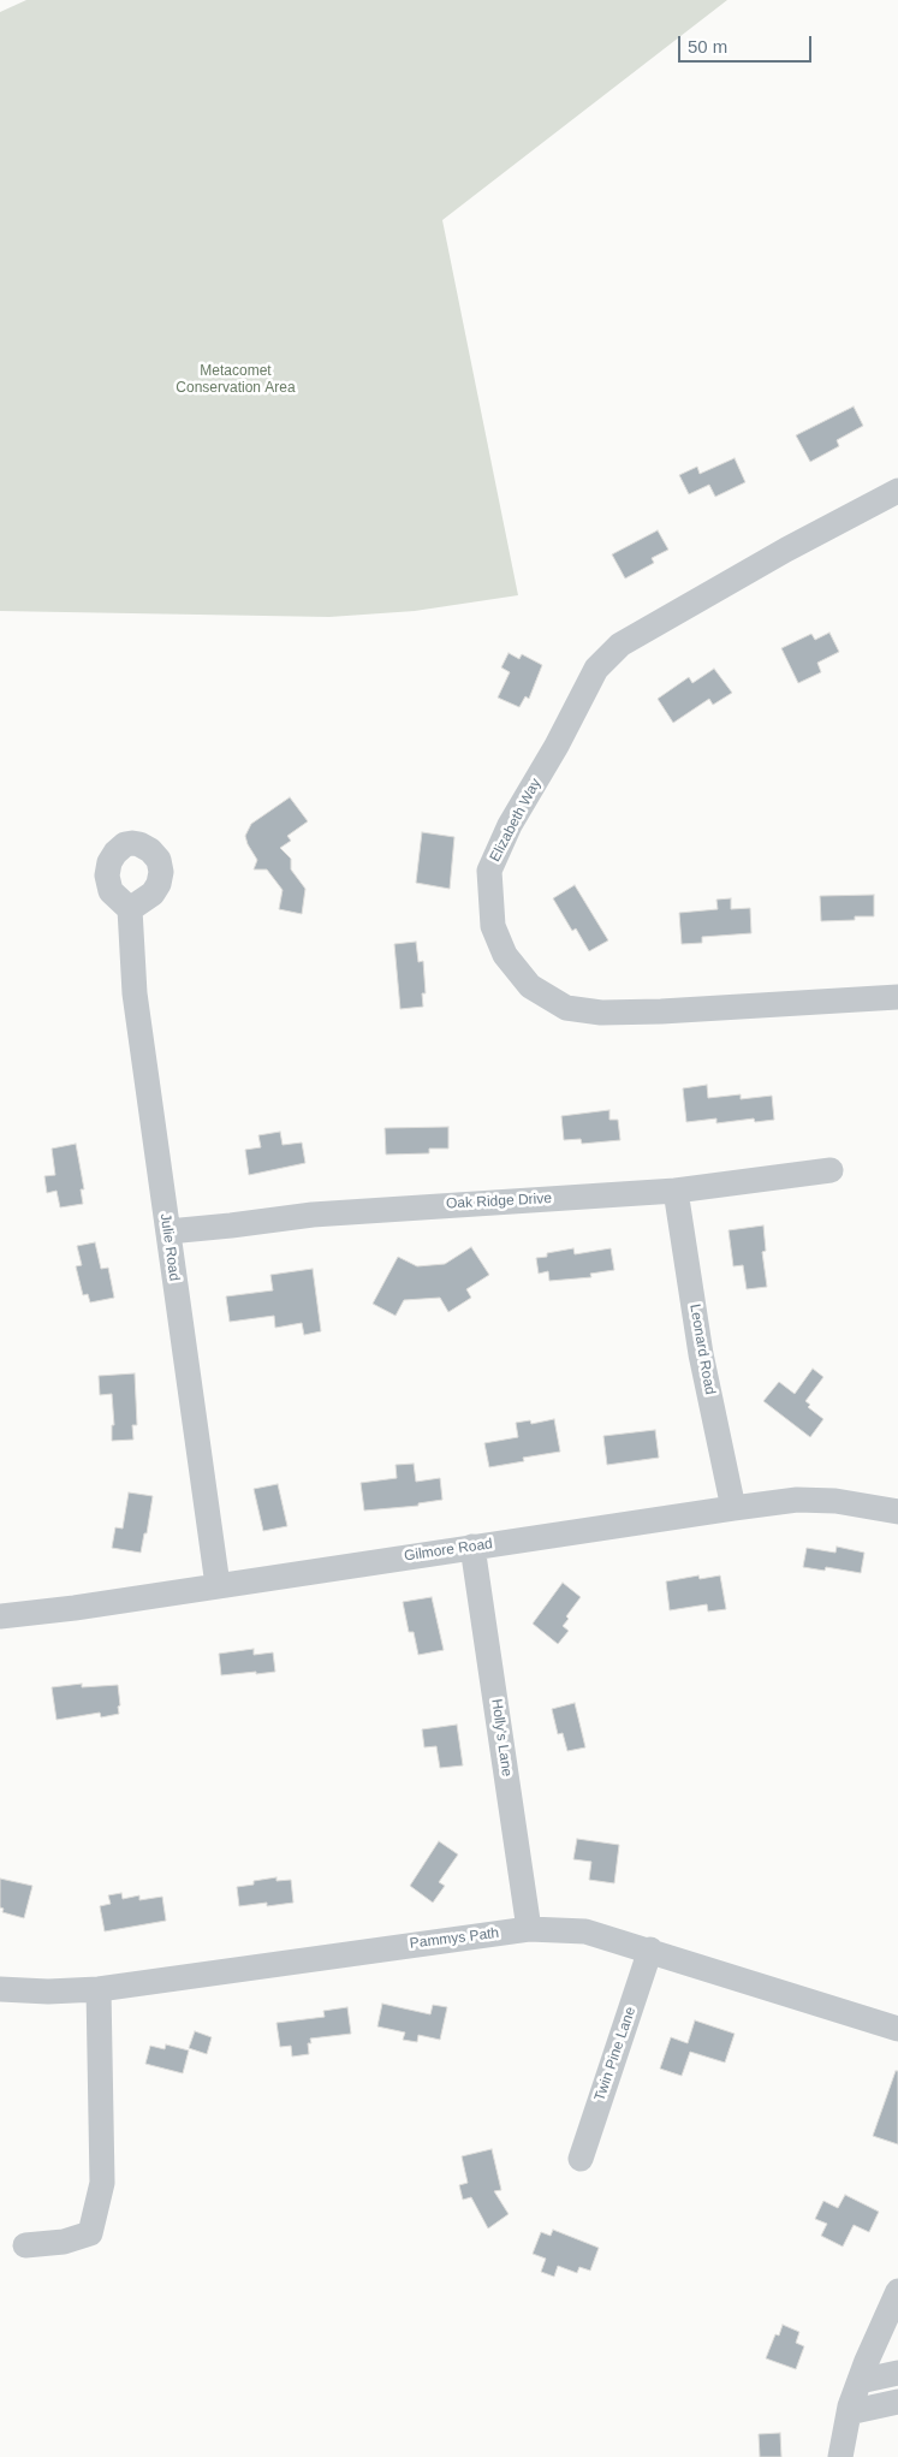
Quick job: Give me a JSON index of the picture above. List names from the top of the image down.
{
  "streets": {
    "street": [
      "Elizabeth Way",
      "Oak Ridge Drive",
      "Julie Road",
      "Leonard Road",
      "Gilmore Road",
      "Holly's Lane",
      "Pammys Path",
      "Twin Pine Lane"
    ]
  },
  "crossings": [
    ["Oak Ridge Drive", "Julie Road"],
    ["Oak Ridge Drive", "Leonard Road"],
    ["Julie Road", "Gilmore Road"],
    ["Leonard Road", "Gilmore Road"],
    ["Gilmore Road", "Holly's Lane"],
    ["Holly's Lane", "Pammys Path"],
    ["Pammys Path", "Twin Pine Lane"]
  ],
  "parks": ["Metacomet Conservation Area"],
  "scale_bar": "50 m"
}
